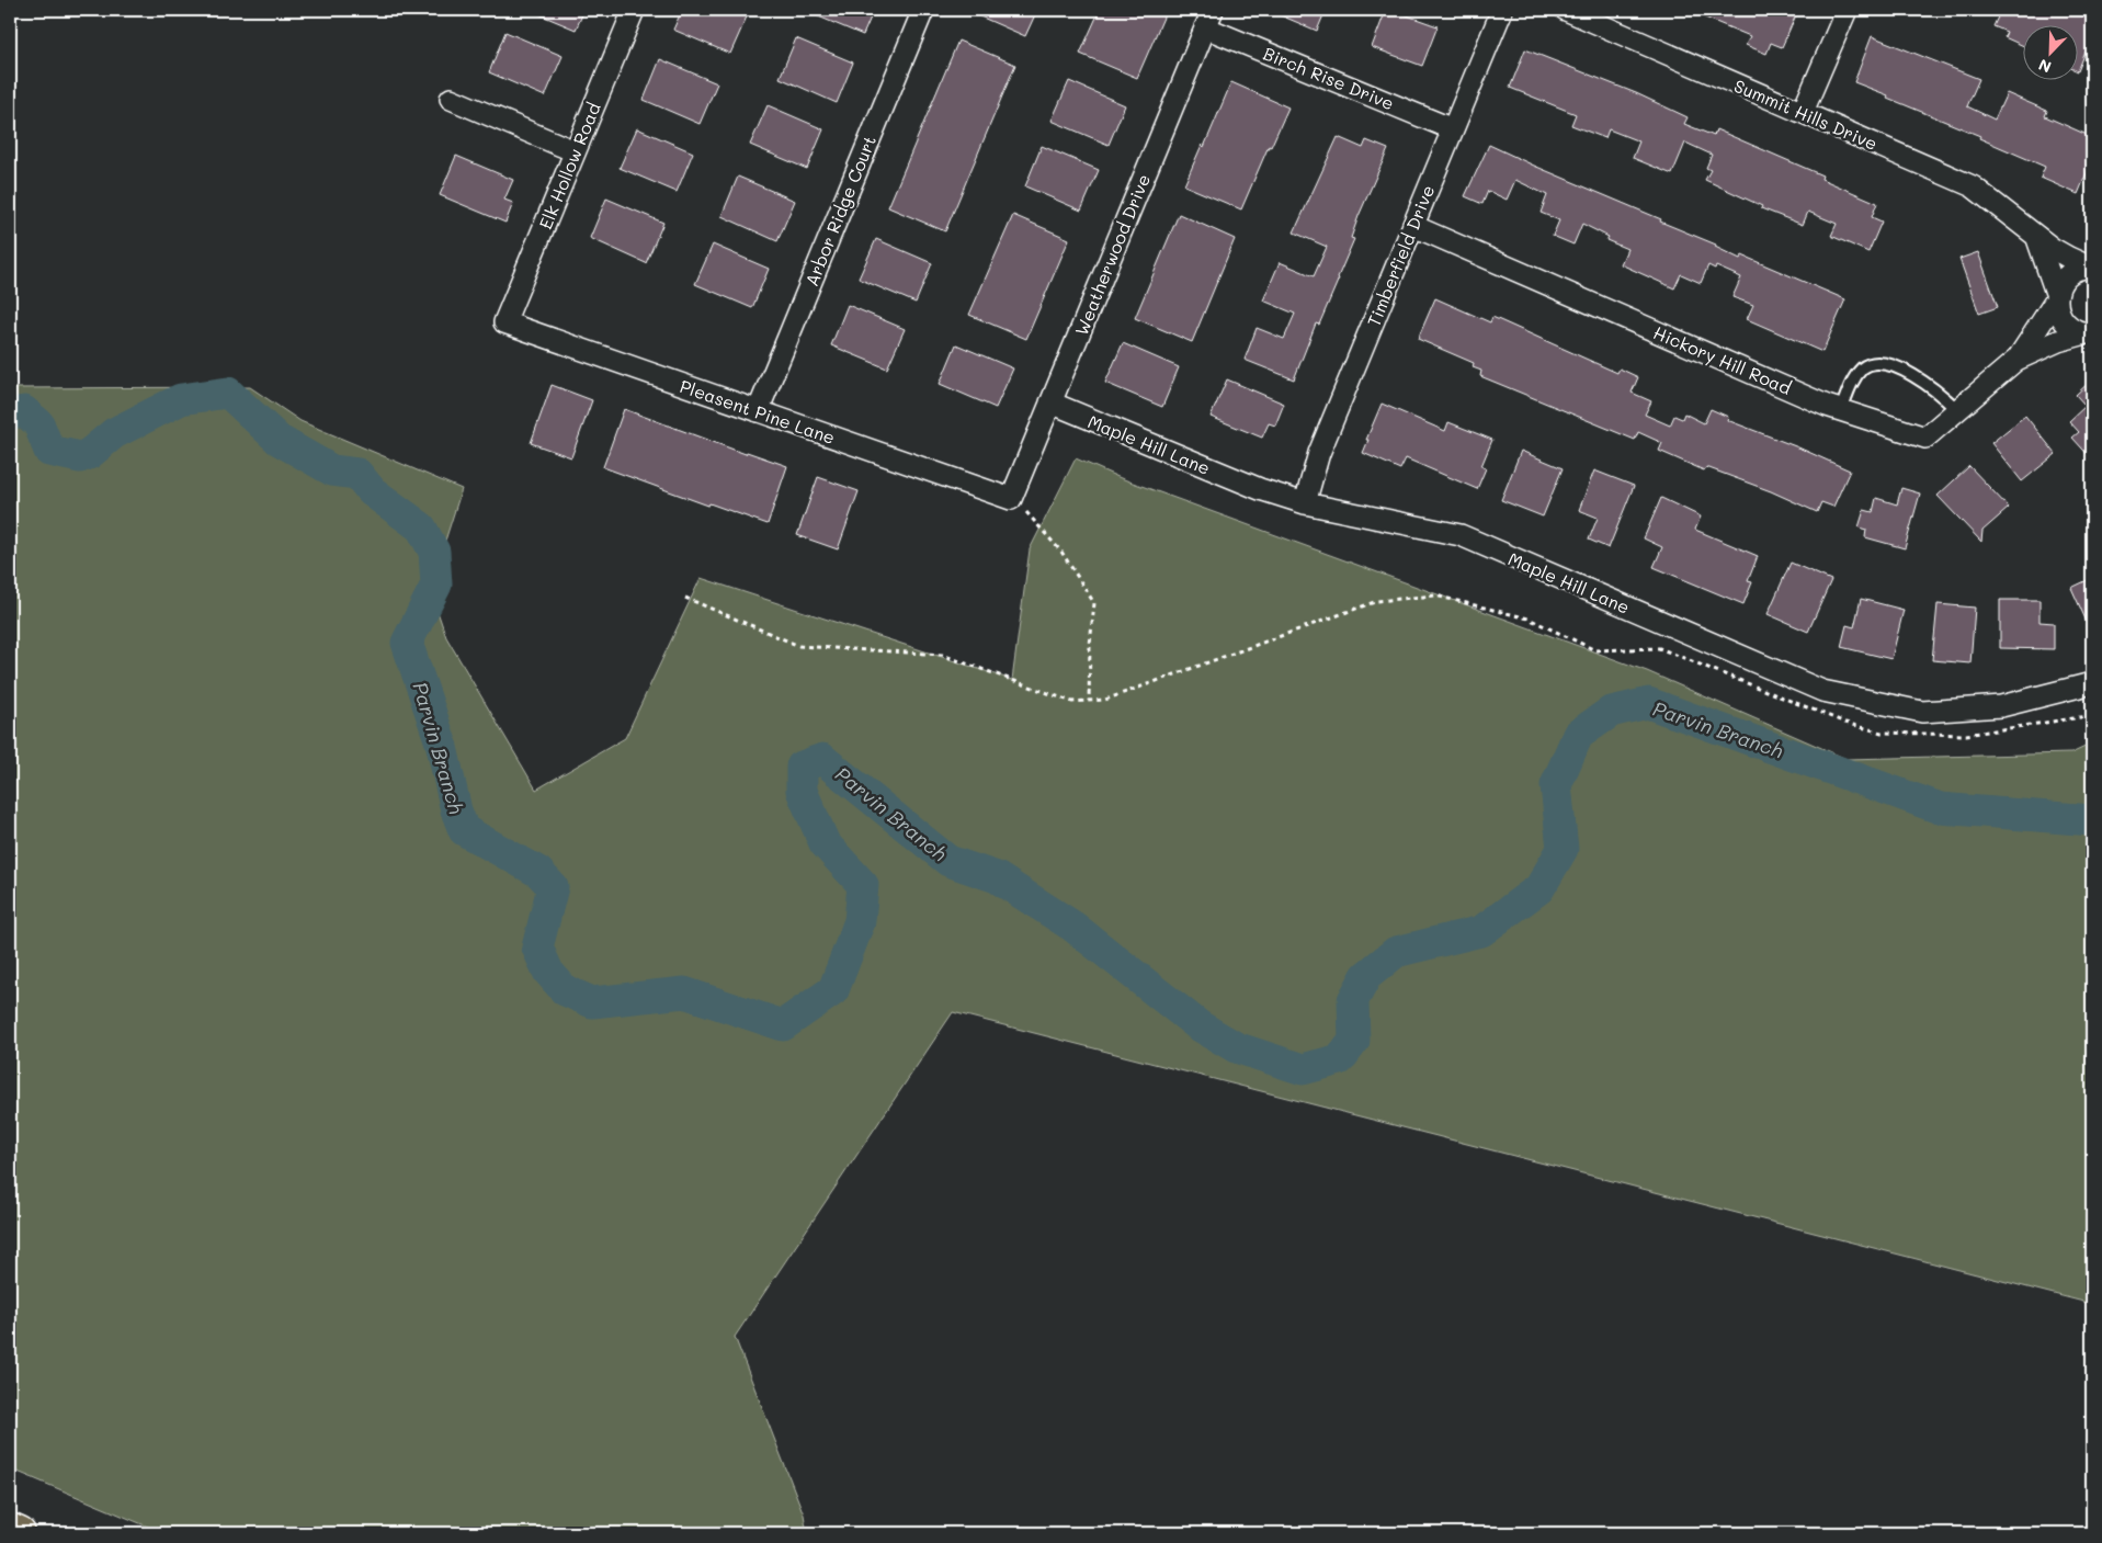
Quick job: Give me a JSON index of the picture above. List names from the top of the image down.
{
  "streets": {
    "street": [
      "Birch Rise Drive",
      "Summit Hills Drive",
      "Elk Hollow Road",
      "Arbor Ridge Court",
      "Weatherwood Drive",
      "Timberfield Drive",
      "Hickory Hill Road",
      "Pleasent Pine Lane",
      "Maple Hill Lane"
    ]
  },
  "crossings": [
    ["Birch Rise Drive", "Weatherwood Drive"],
    ["Birch Rise Drive", "Timberfield Drive"],
    ["Summit Hills Drive", "Hickory Hill Road"],
    ["Elk Hollow Road", "Pleasent Pine Lane"],
    ["Arbor Ridge Court", "Pleasent Pine Lane"],
    ["Weatherwood Drive", "Pleasent Pine Lane"],
    ["Weatherwood Drive", "Maple Hill Lane"],
    ["Timberfield Drive", "Hickory Hill Road"],
    ["Timberfield Drive", "Maple Hill Lane"]
  ],
  "water": ["Parvin Branch"],
  "north": "bottom left"
}
